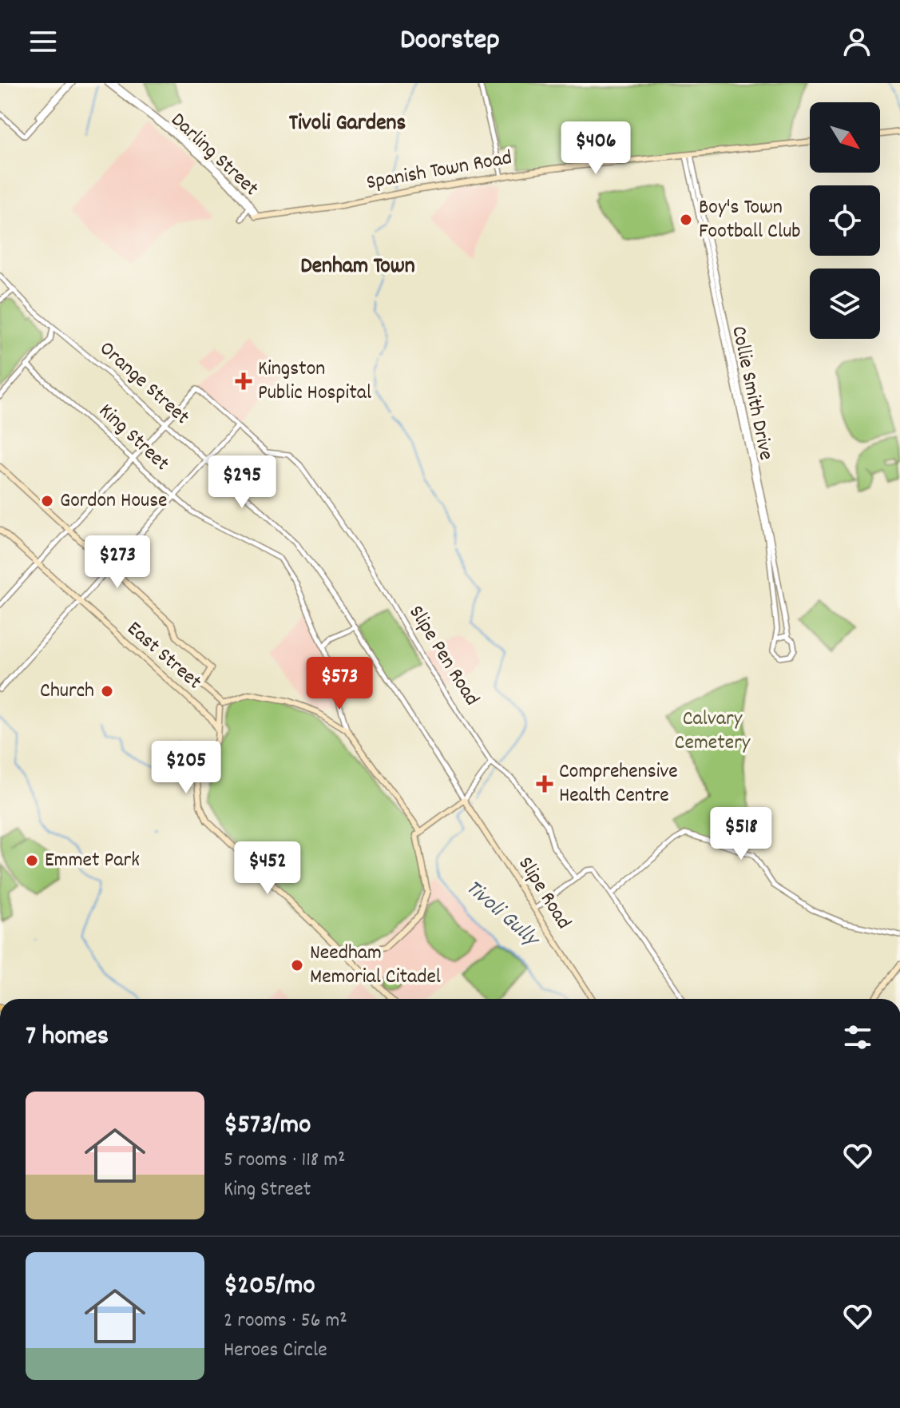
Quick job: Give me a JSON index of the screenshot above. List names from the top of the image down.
{
  "streets": {
    "main road": ["Spanish Town Road", "East Street", "Slipe Road"],
    "street": [
      "Darling Street",
      "Orange Street",
      "Collie Smith Drive",
      "King Street",
      "Slipe Pen Road"
    ]
  },
  "crossings": [
    ["Darling Street", "Spanish Town Road"],
    ["Spanish Town Road", "Collie Smith Drive"],
    ["Orange Street", "Slipe Road"]
  ],
  "districts": ["Tivoli Gardens", "Denham Town"],
  "water": ["Tivoli Gully"],
  "parks": ["Calvary Cemetery"],
  "places": {
    "other": [
      "Boy's Town Football Club",
      "Gordon House",
      "Church",
      "Emmet Park",
      "Needham Memorial Citadel"
    ],
    "health": ["Kingston Public Hospital", "Comprehensive Health Centre"]
  },
  "north": "bottom right",
  "page": {
    "header": "Doorstep",
    "price": [
      "$406",
      "$295",
      "$273",
      "$573",
      "$205",
      "$518",
      "$452"
    ],
    "heading": "7 homes",
    "list": [
      {
        "name": "$573/mo",
        "note": "5 rooms · 118 m² · King Street"
      },
      {
        "name": "$205/mo",
        "note": "2 rooms · 56 m² · Heroes Circle"
      }
    ]
  }
}
